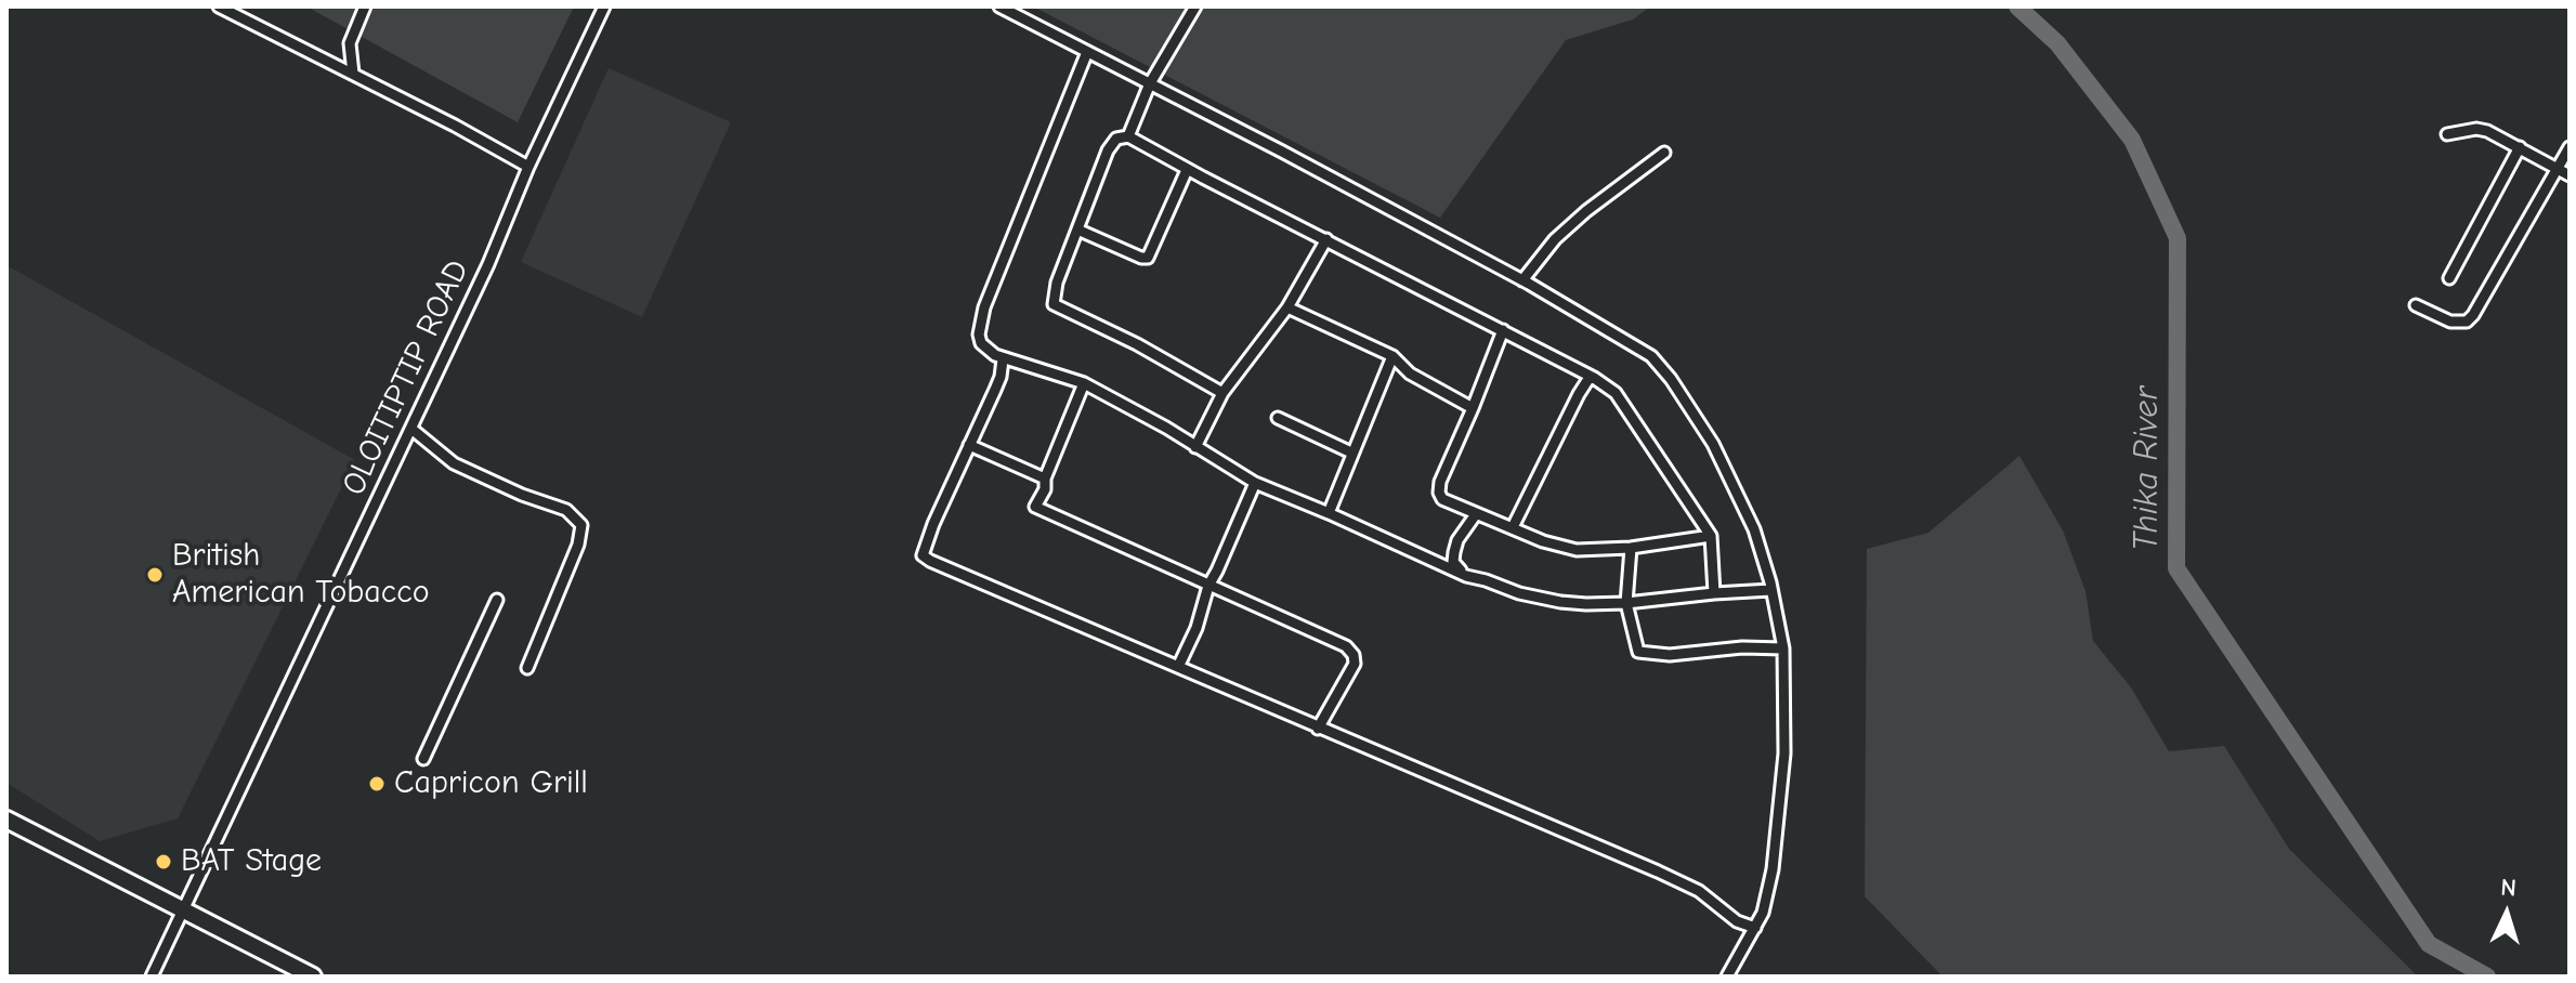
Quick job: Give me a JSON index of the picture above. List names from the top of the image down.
{
  "streets": {
    "street": ["OLOITIPTIP ROAD"]
  },
  "water": ["Thika River"],
  "places": ["British American Tobacco", "Capricon Grill", "BAT Stage"],
  "north": "top"
}
